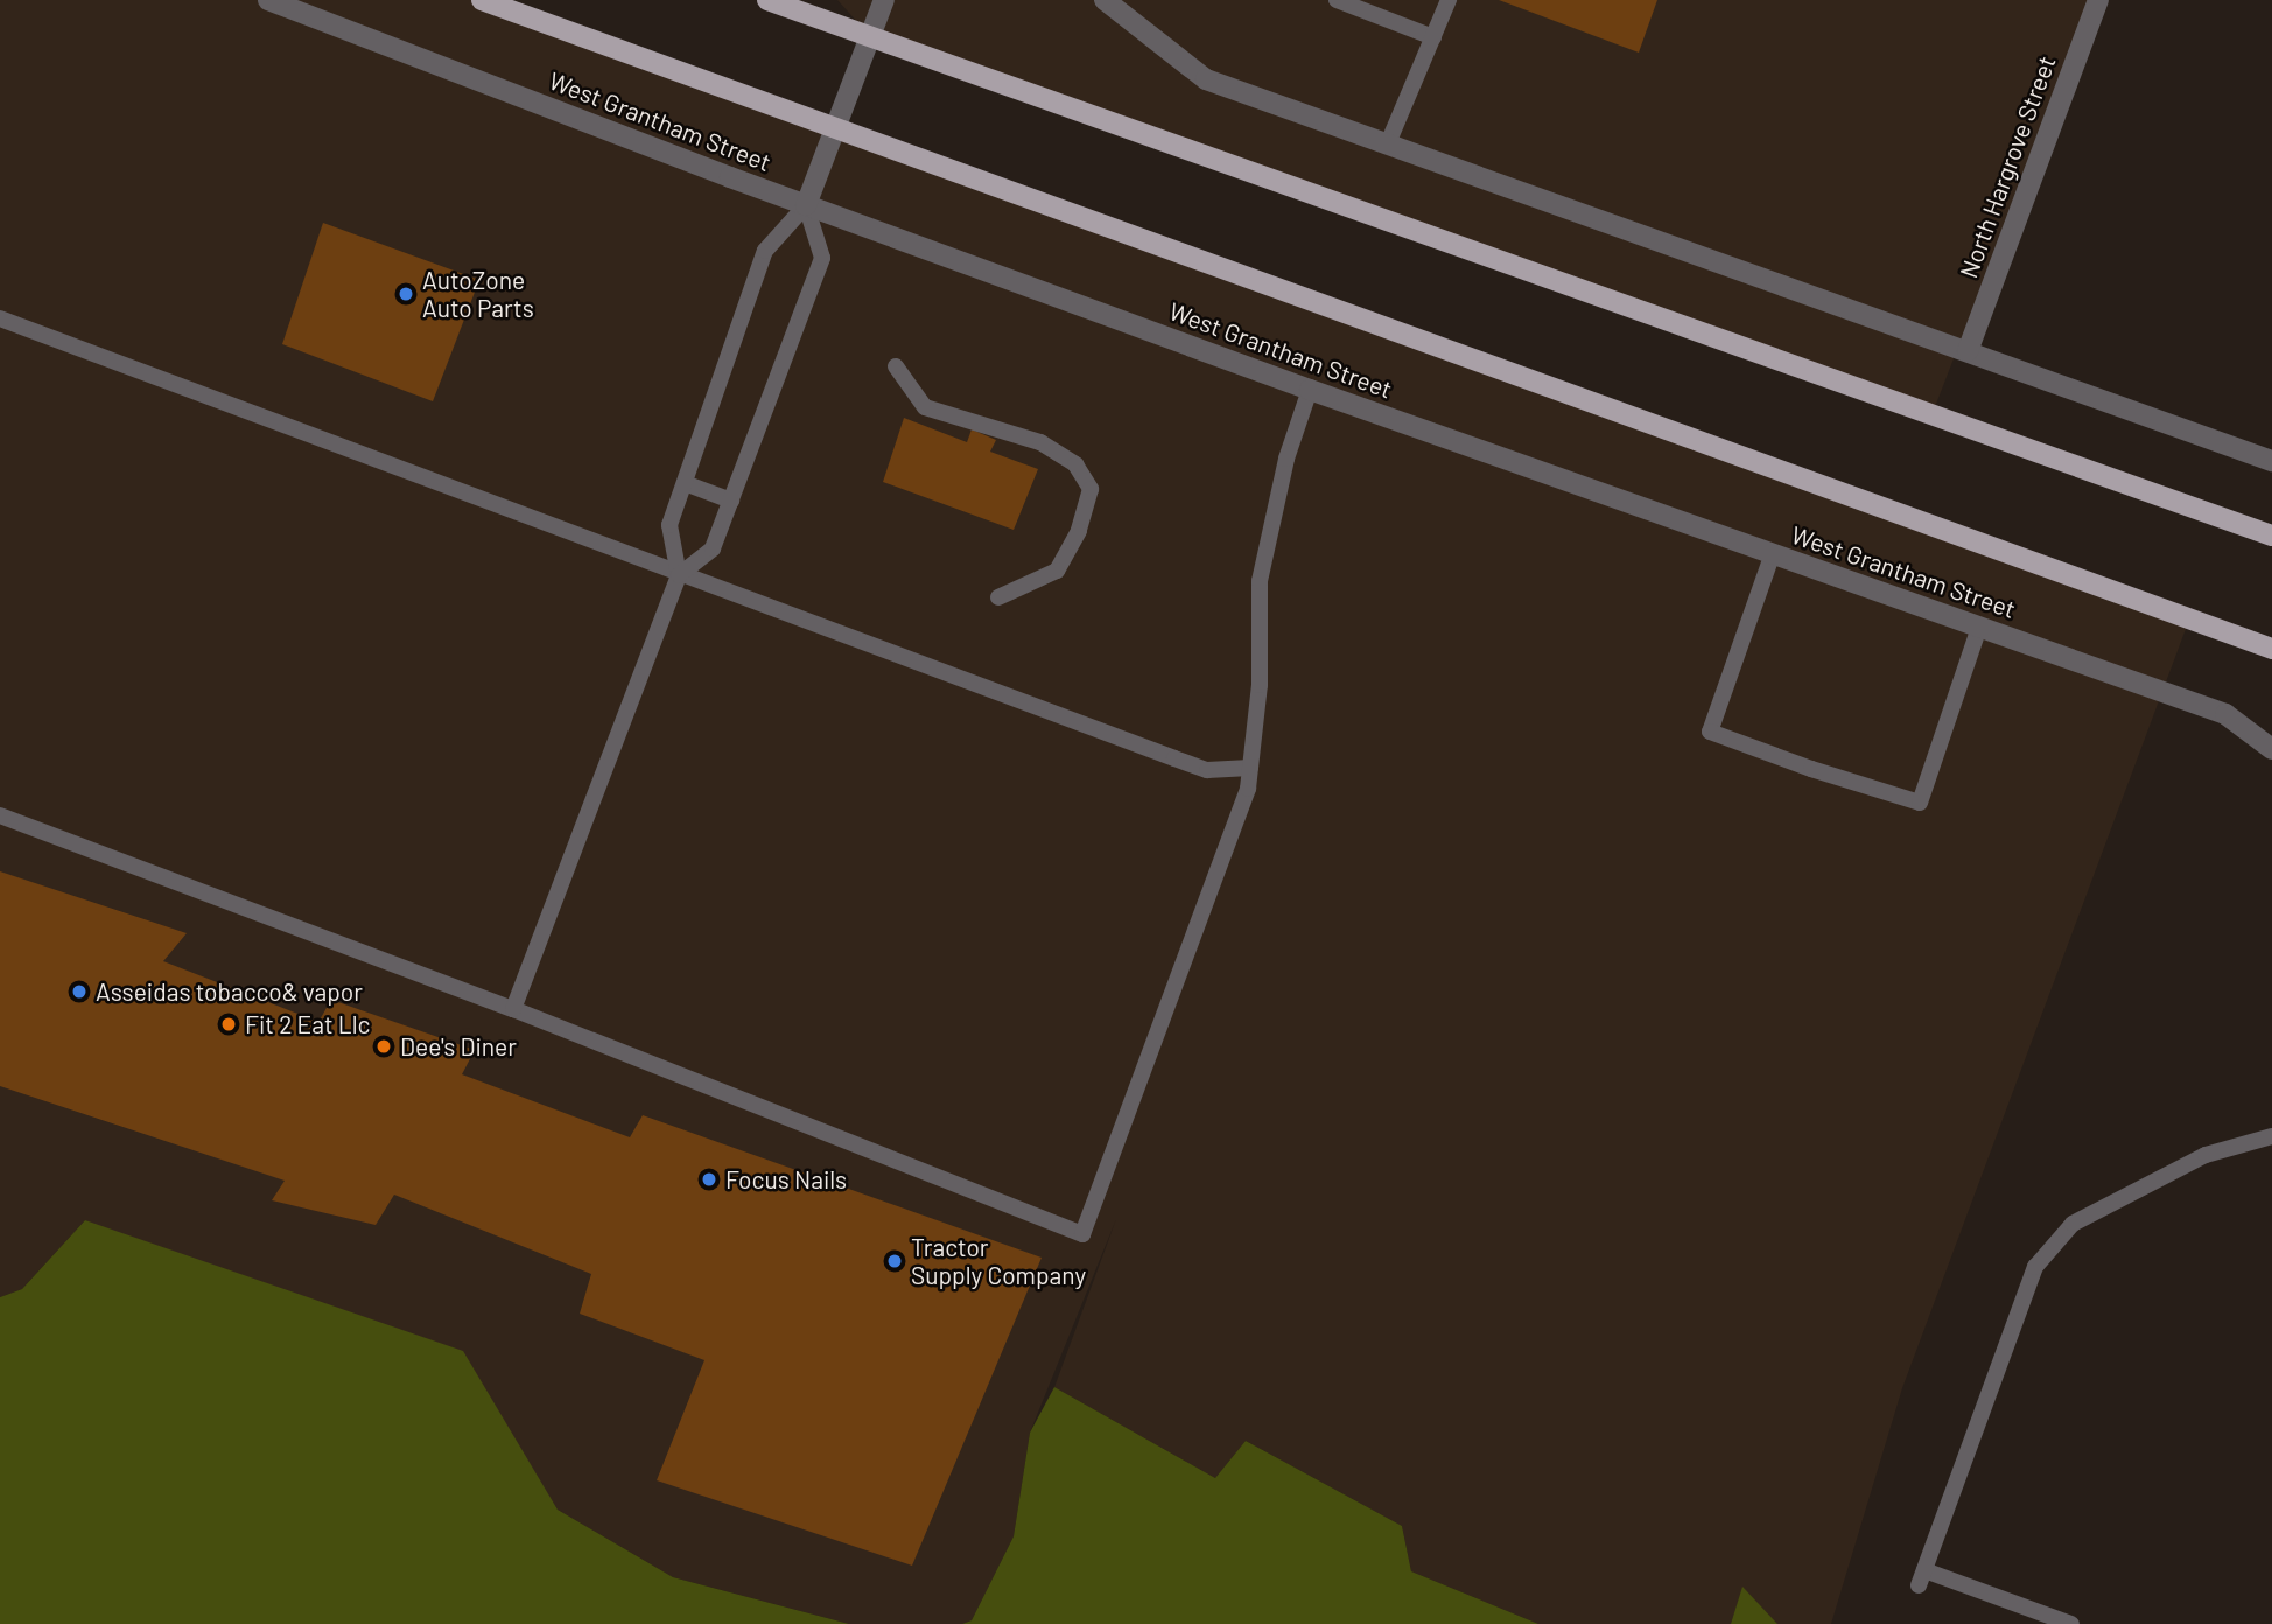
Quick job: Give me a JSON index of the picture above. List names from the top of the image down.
{
  "streets": {
    "street": ["West Grantham Street", "North Hargrove Street"]
  },
  "places": [
    "AutoZone Auto Parts",
    "Asseidas tobacco& vapor",
    "Fit 2 Eat Llc",
    "Dee's Diner",
    "Focus Nails",
    "Tractor Supply Company"
  ]
}
